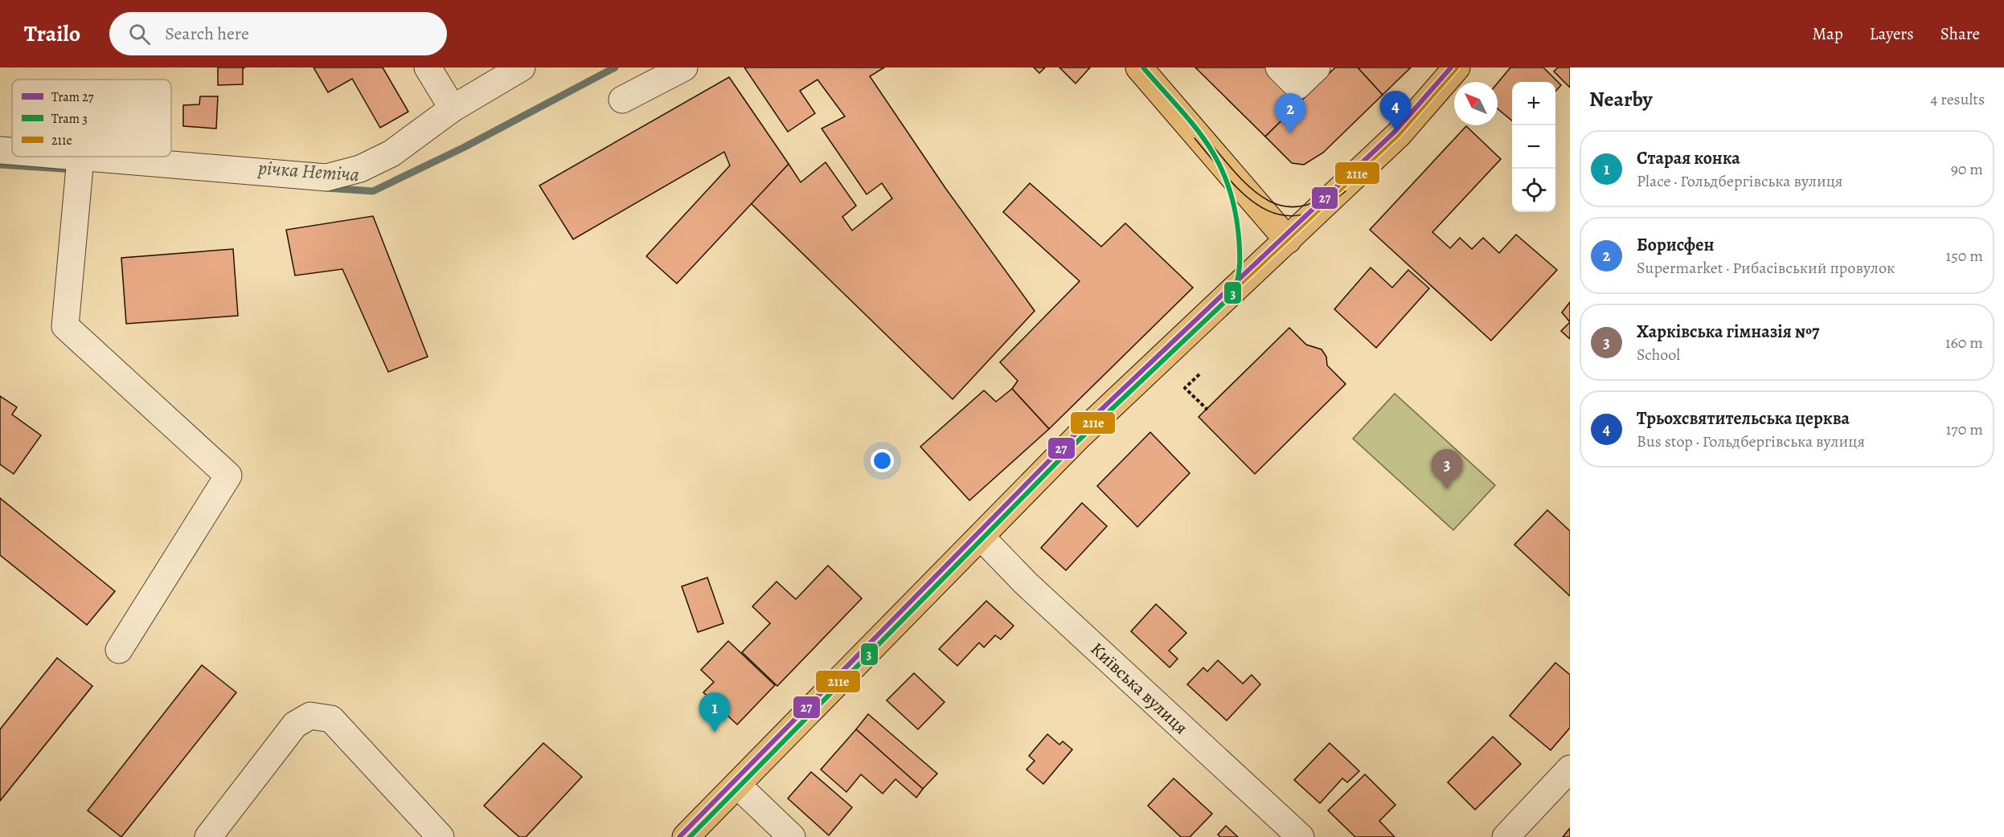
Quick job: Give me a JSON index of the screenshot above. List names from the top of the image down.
{
  "streets": {
    "street": ["Київська вулиця"]
  },
  "water": ["річка Нетіча"],
  "lines": ["tram line 27", "tram line 3", "transit line 211е"],
  "legend": ["Tram 27", "Tram 3", "211е"],
  "north": "top left",
  "page": {
    "header": "Trailo",
    "search": "Search here",
    "nav": ["Map", "Layers", "Share"],
    "heading": ["Nearby", "4 results"],
    "map_buttons": ["+", "−"],
    "pins": [
      "4",
      "2",
      "3",
      "1"
    ],
    "list": [
      {
        "mark": "1",
        "name": "Старая конка",
        "note": "Place · Гольдбергівська вулиця",
        "value": "90 m"
      },
      {
        "mark": "2",
        "name": "Борисфен",
        "note": "Supermarket · Рибасівський провулок",
        "value": "150 m"
      },
      {
        "mark": "3",
        "name": "Харківська гімназія №7",
        "note": "School",
        "value": "160 m"
      },
      {
        "mark": "4",
        "name": "Трьохсвятительська церква",
        "note": "Bus stop · Гольдбергівська вулиця",
        "value": "170 m"
      }
    ]
  }
}
